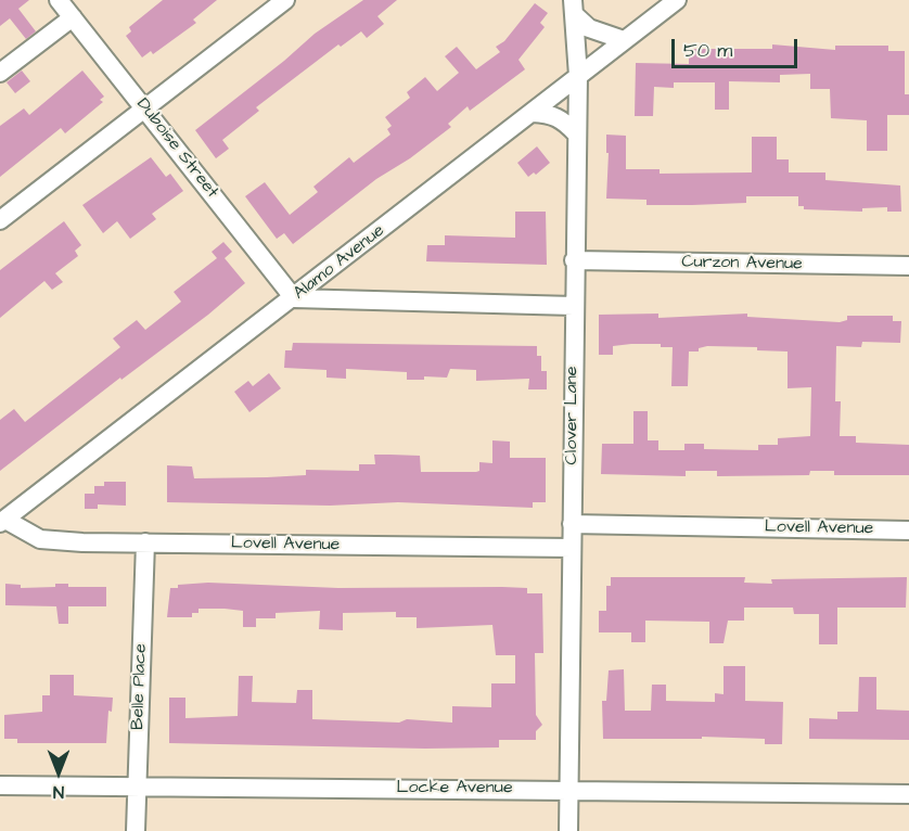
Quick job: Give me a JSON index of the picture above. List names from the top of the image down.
{
  "streets": {
    "street": [
      "Duboise Street",
      "Alamo Avenue",
      "Curzon Avenue",
      "Clover Lane",
      "Lovell Avenue",
      "Belle Place",
      "Locke Avenue"
    ]
  },
  "crossings": [
    ["Duboise Street", "Alamo Avenue"],
    ["Alamo Avenue", "Clover Lane"],
    ["Alamo Avenue", "Lovell Avenue"],
    ["Curzon Avenue", "Clover Lane"],
    ["Clover Lane", "Lovell Avenue"],
    ["Clover Lane", "Locke Avenue"],
    ["Lovell Avenue", "Belle Place"],
    ["Belle Place", "Locke Avenue"]
  ],
  "scale_bar": "50 m",
  "north": "bottom"
}
